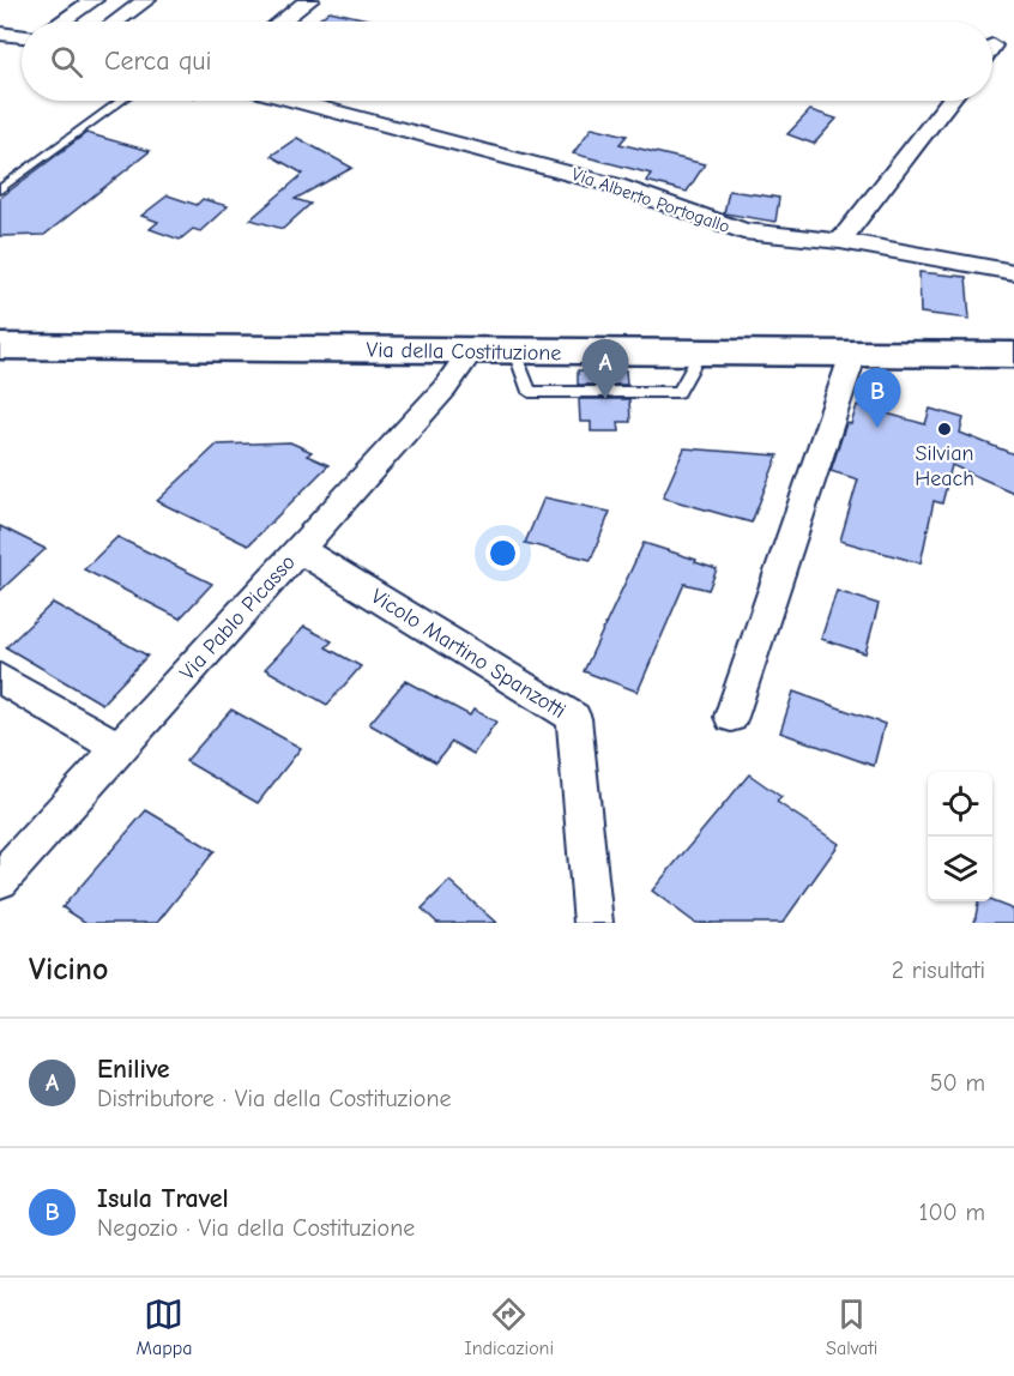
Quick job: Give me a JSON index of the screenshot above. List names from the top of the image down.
{
  "streets": {
    "main road": ["Via della Costituzione"],
    "street": ["Via Alberto Portogallo", "Via Pablo Picasso", "Vicolo Martino Spanzotti"]
  },
  "crossings": [
    ["Via della Costituzione", "Via Pablo Picasso"],
    ["Via Pablo Picasso", "Vicolo Martino Spanzotti"]
  ],
  "places": ["Silvian Heach"],
  "page": {
    "search": "Cerca qui",
    "pins": ["A", "B"],
    "heading": ["Vicino", "2 risultati"],
    "list": [
      {
        "mark": "A",
        "name": "Enilive",
        "note": "Distributore · Via della Costituzione",
        "value": "50 m"
      },
      {
        "mark": "B",
        "name": "Isula Travel",
        "note": "Negozio · Via della Costituzione",
        "value": "100 m"
      }
    ],
    "nav": ["Mappa", "Indicazioni", "Salvati"]
  }
}
